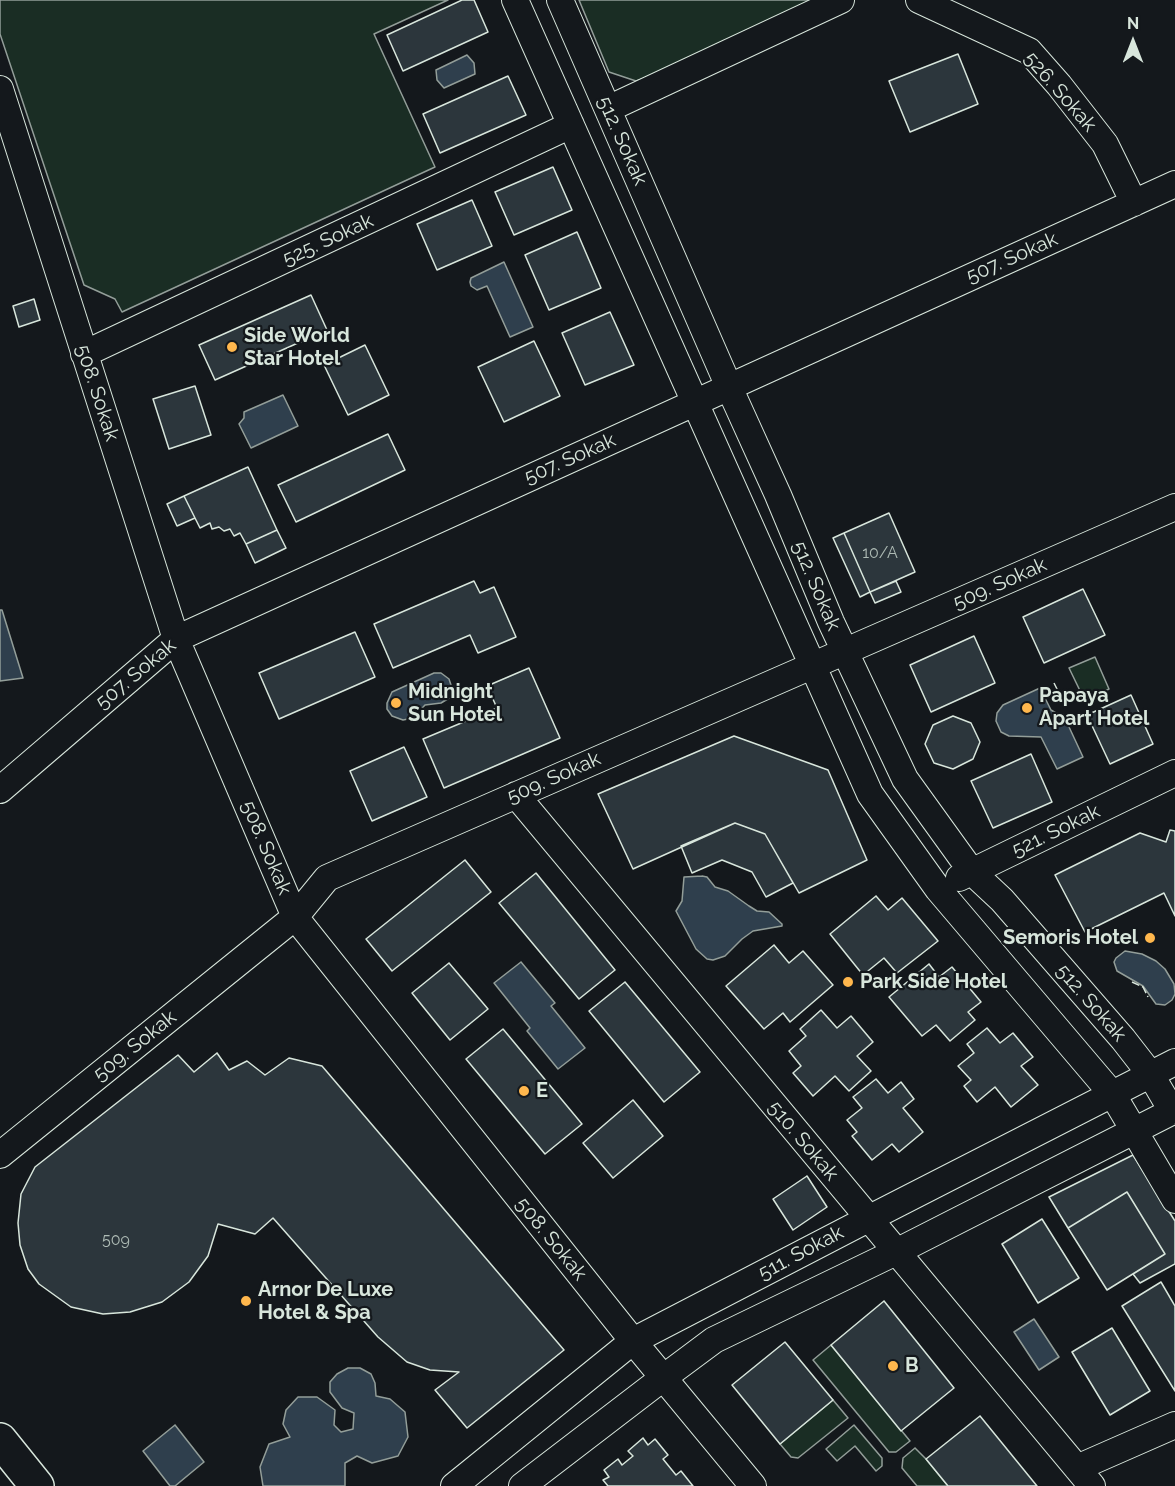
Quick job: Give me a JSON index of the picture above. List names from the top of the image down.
{
  "streets": {
    "street": [
      "526. Sokak",
      "512. Sokak",
      "525. Sokak",
      "507. Sokak",
      "508. Sokak",
      "509. Sokak",
      "521. Sokak",
      "510. Sokak",
      "511. Sokak"
    ]
  },
  "crossings": [
    ["526. Sokak", "507. Sokak"],
    ["512. Sokak", "525. Sokak"],
    ["512. Sokak", "507. Sokak"],
    ["512. Sokak", "509. Sokak"],
    ["512. Sokak", "521. Sokak"],
    ["512. Sokak", "511. Sokak"],
    ["525. Sokak", "508. Sokak"],
    ["507. Sokak", "508. Sokak"],
    ["508. Sokak", "509. Sokak"],
    ["508. Sokak", "511. Sokak"],
    ["509. Sokak", "510. Sokak"],
    ["510. Sokak", "511. Sokak"]
  ],
  "places": [
    "Side World Star Hotel",
    "Midnight Sun Hotel",
    "Papaya Apart Hotel",
    "Semoris Hotel",
    "Park Side Hotel",
    "E",
    "Arnor De Luxe Hotel & Spa",
    "B"
  ],
  "house_numbers": ["10/A", "509"],
  "north": "top"
}
